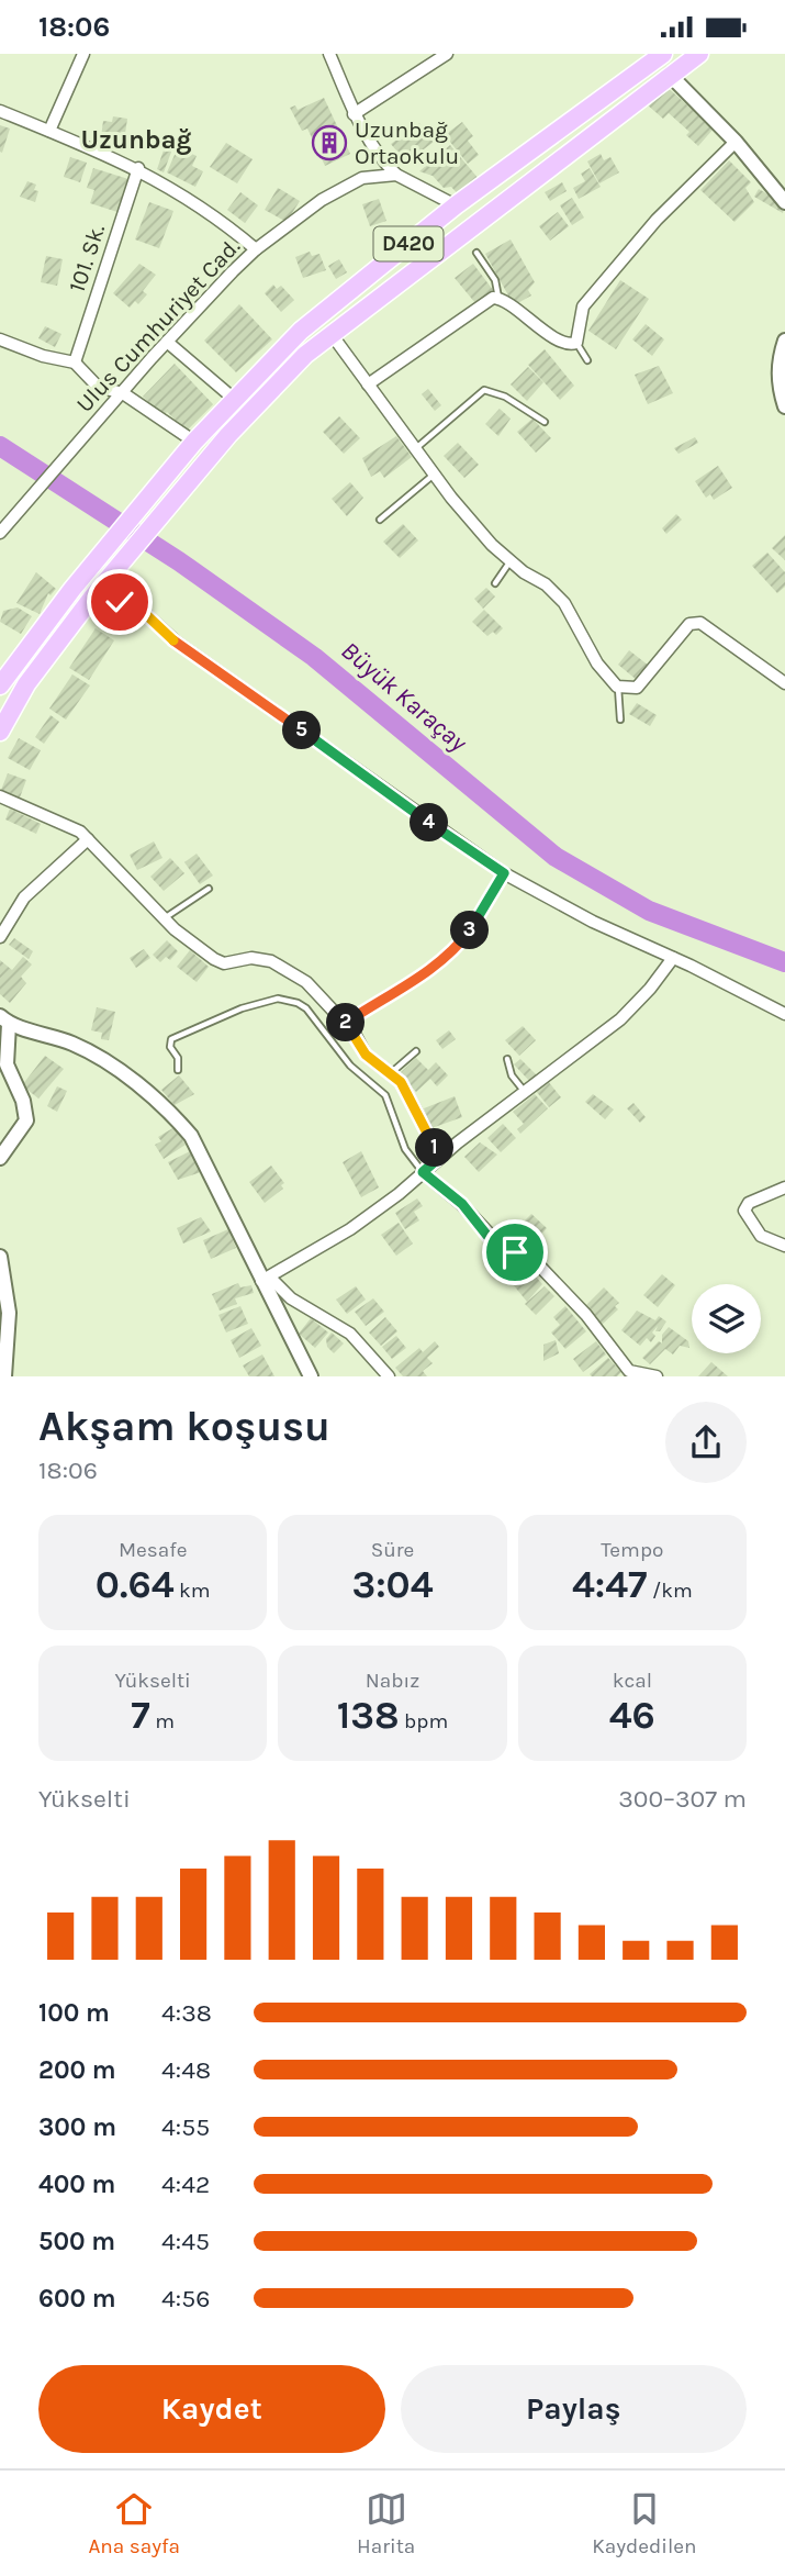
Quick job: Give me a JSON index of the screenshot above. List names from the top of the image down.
{
  "streets": {
    "highway": ["D420"],
    "street": ["101. Sk.", "Ulus Cumhuriyet Cad."]
  },
  "districts": ["Uzunbağ"],
  "water": ["Büyük Karaçay"],
  "places": {
    "building": ["Uzunbağ Ortaokulu"]
  },
  "page": {
    "status": "18:06",
    "pins": [
      "5",
      "4",
      "3",
      "2",
      "1"
    ],
    "heading": ["Akşam koşusu", "18:06"],
    "stats": [
      ["Mesafe", "0.64 km"],
      ["Süre", "3:04"],
      ["Tempo", "4:47 /km"],
      ["Yükselti", "7 m"],
      ["Nabız", "138 bpm"],
      ["kcal", "46"]
    ],
    "chart": ["Yükselti", "300–307 m"],
    "list": [
      {
        "name": "100 m",
        "note": "4:38"
      },
      {
        "name": "200 m",
        "note": "4:48"
      },
      {
        "name": "300 m",
        "note": "4:55"
      },
      {
        "name": "400 m",
        "note": "4:42"
      },
      {
        "name": "500 m",
        "note": "4:45"
      },
      {
        "name": "600 m",
        "note": "4:56"
      }
    ],
    "buttons": ["Kaydet", "Paylaş"],
    "tabs": ["Ana sayfa", "Harita", "Kaydedilen"]
  }
}
